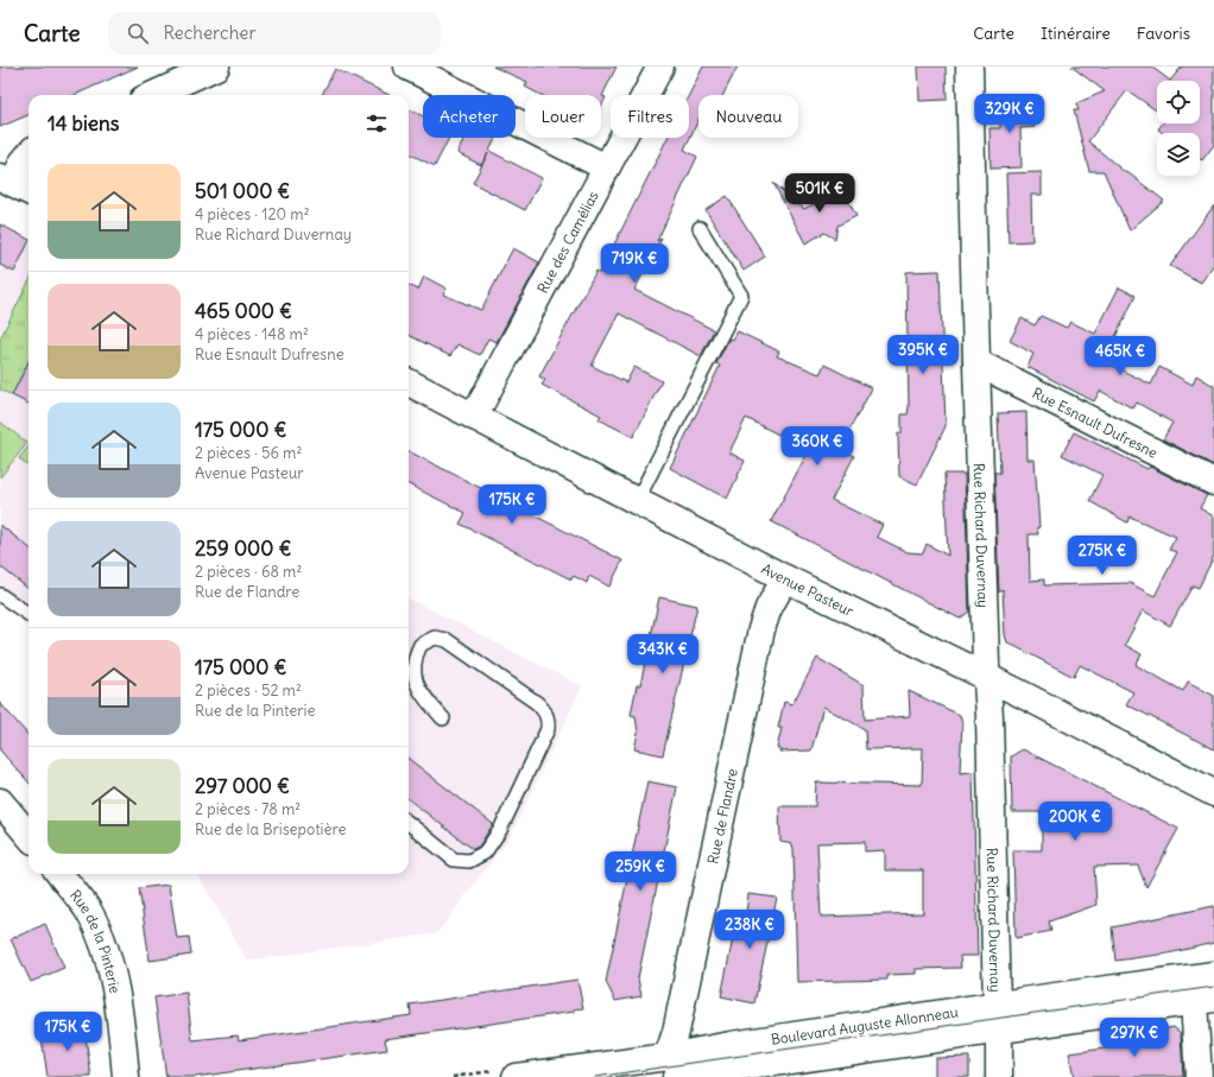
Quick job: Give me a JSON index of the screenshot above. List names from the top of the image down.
{
  "streets": {
    "street": [
      "Rue des Camélias",
      "Rue Esnault Dufresne",
      "Rue Richard Duvernay",
      "Avenue Pasteur",
      "Rue de Flandre",
      "Rue de la Pinterie",
      "Boulevard Auguste Allonneau"
    ]
  },
  "crossings": [
    ["Rue des Camélias", "Avenue Pasteur"],
    ["Rue Esnault Dufresne", "Rue Richard Duvernay"],
    ["Rue Richard Duvernay", "Avenue Pasteur"],
    ["Rue Richard Duvernay", "Boulevard Auguste Allonneau"],
    ["Avenue Pasteur", "Rue de Flandre"],
    ["Rue de Flandre", "Boulevard Auguste Allonneau"]
  ],
  "page": {
    "header": "Carte",
    "search": "Rechercher",
    "nav": ["Carte", "Itinéraire", "Favoris"],
    "price": [
      "329K €",
      "501K €",
      "719K €",
      "395K €",
      "465K €",
      "360K €",
      "175K €",
      "275K €",
      "343K €",
      "200K €",
      "259K €",
      "238K €",
      "175K €",
      "297K €"
    ],
    "chip": [
      "Acheter",
      "Louer",
      "Filtres",
      "Nouveau"
    ],
    "heading": "14 biens",
    "list": [
      {
        "name": "501 000 €",
        "note": "4 pièces · 120 m² · Rue Richard Duvernay"
      },
      {
        "name": "465 000 €",
        "note": "4 pièces · 148 m² · Rue Esnault Dufresne"
      },
      {
        "name": "175 000 €",
        "note": "2 pièces · 56 m² · Avenue Pasteur"
      },
      {
        "name": "259 000 €",
        "note": "2 pièces · 68 m² · Rue de Flandre"
      },
      {
        "name": "175 000 €",
        "note": "2 pièces · 52 m² · Rue de la Pinterie"
      },
      {
        "name": "297 000 €",
        "note": "2 pièces · 78 m² · Rue de la Brisepotière"
      }
    ]
  }
}
